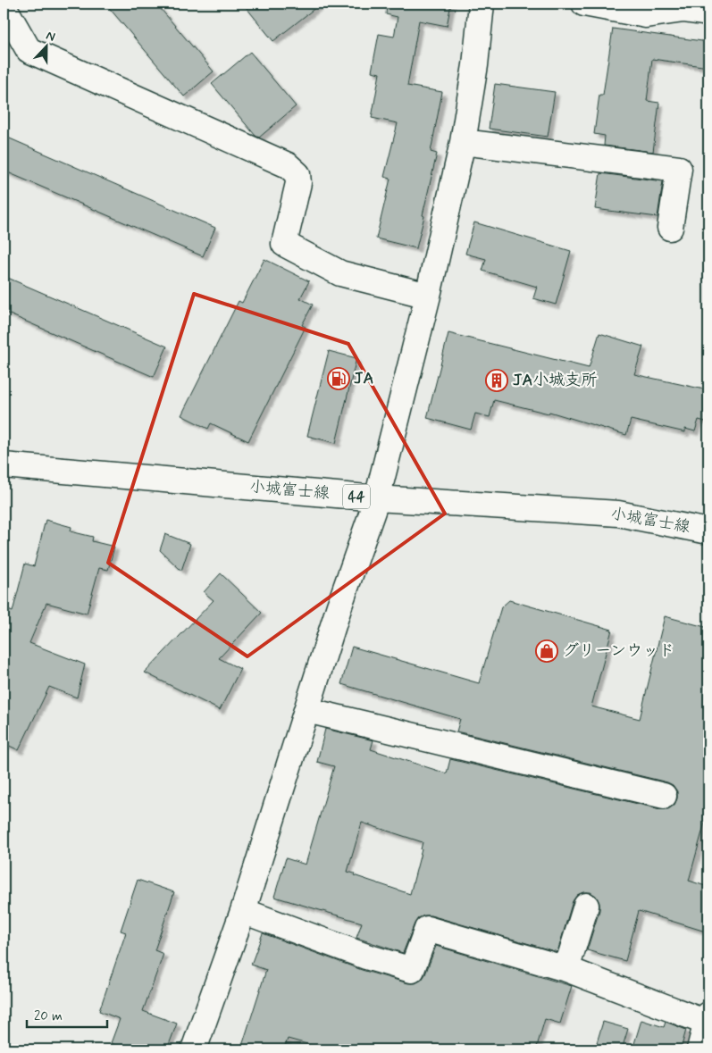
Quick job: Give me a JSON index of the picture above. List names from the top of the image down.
{
  "streets": {
    "street": ["小城富士線", "44"]
  },
  "places": {
    "fuel station": ["JA"],
    "building": ["JA小城支所"],
    "shop": ["グリーンウッド"]
  },
  "scale_bar": "20 m",
  "north": "top"
}
